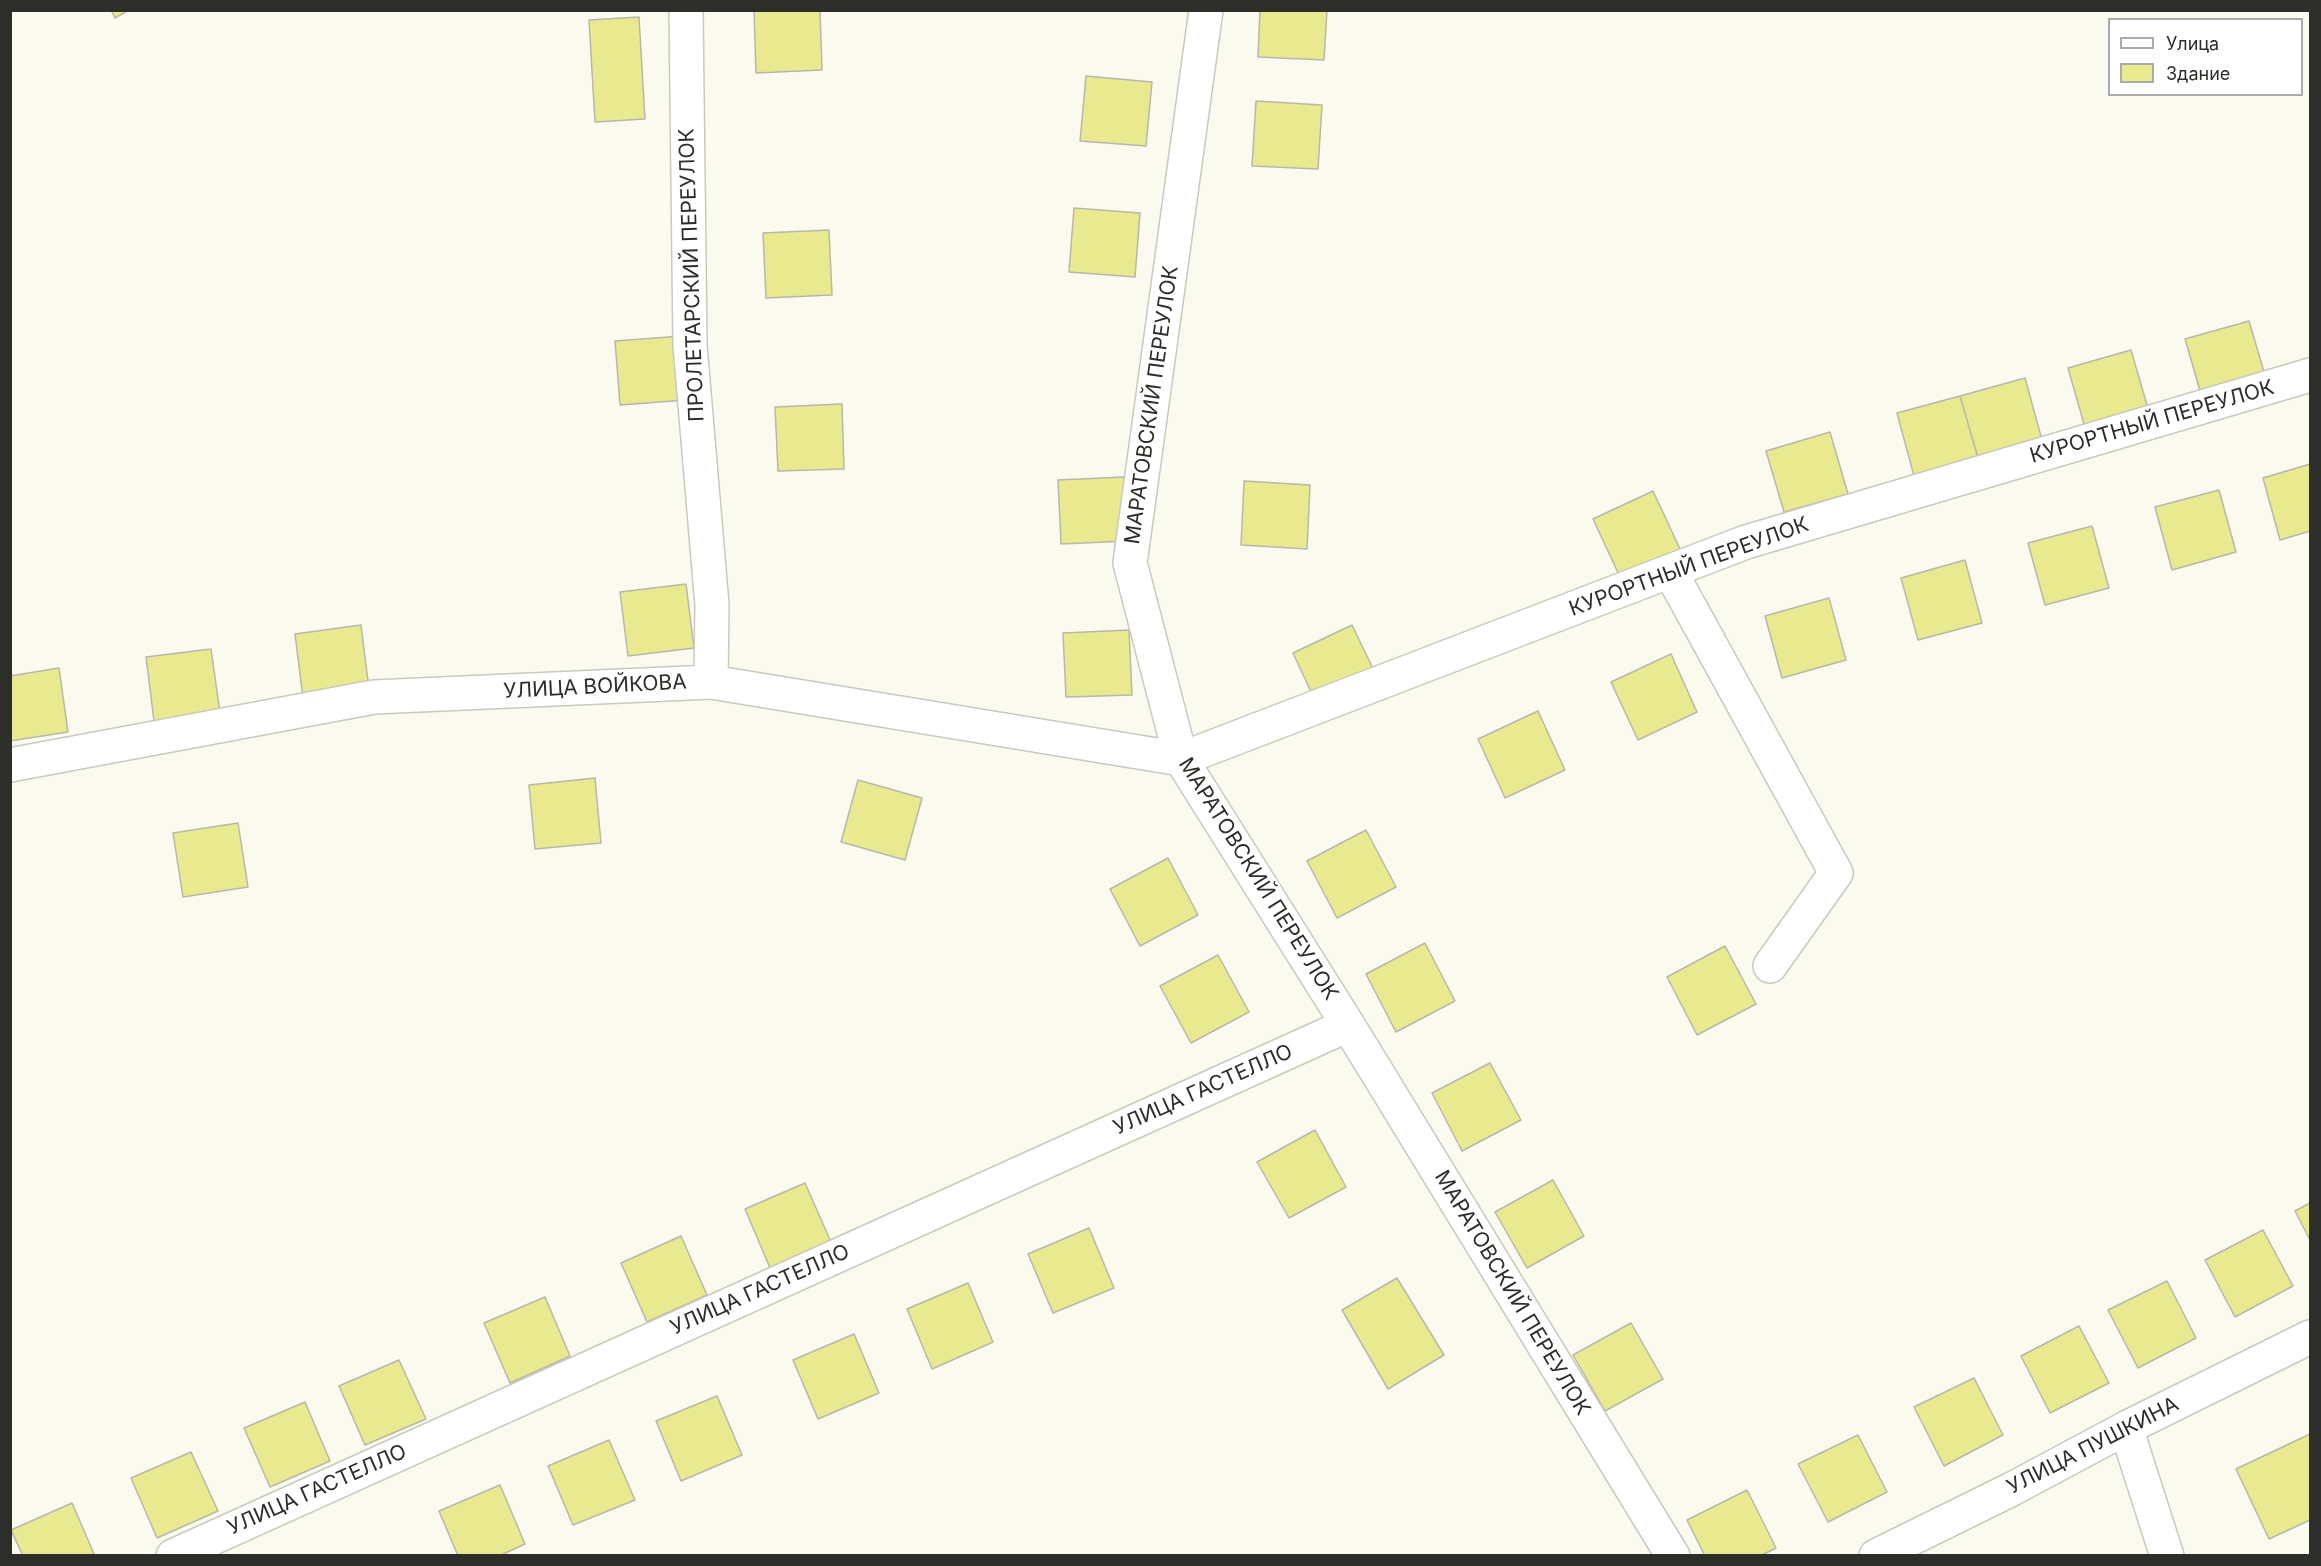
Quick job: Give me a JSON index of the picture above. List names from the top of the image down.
{
  "streets": {
    "street": [
      "ПРОЛЕТАРСКИЙ ПЕРЕУЛОК",
      "МАРАТОВСКИЙ ПЕРЕУЛОК",
      "КУРОРТНЫЙ ПЕРЕУЛОК",
      "УЛИЦА ВОЙКОВА",
      "УЛИЦА ГАСТЕЛЛО",
      "УЛИЦА ПУШКИНА"
    ]
  },
  "crossings": [
    ["ПРОЛЕТАРСКИЙ ПЕРЕУЛОК", "УЛИЦА ВОЙКОВА"],
    ["МАРАТОВСКИЙ ПЕРЕУЛОК", "КУРОРТНЫЙ ПЕРЕУЛОК"],
    ["МАРАТОВСКИЙ ПЕРЕУЛОК", "УЛИЦА ВОЙКОВА"],
    ["МАРАТОВСКИЙ ПЕРЕУЛОК", "УЛИЦА ГАСТЕЛЛО"],
    ["КУРОРТНЫЙ ПЕРЕУЛОК", "УЛИЦА ВОЙКОВА"]
  ],
  "legend": ["Улица", "Здание"]
}
